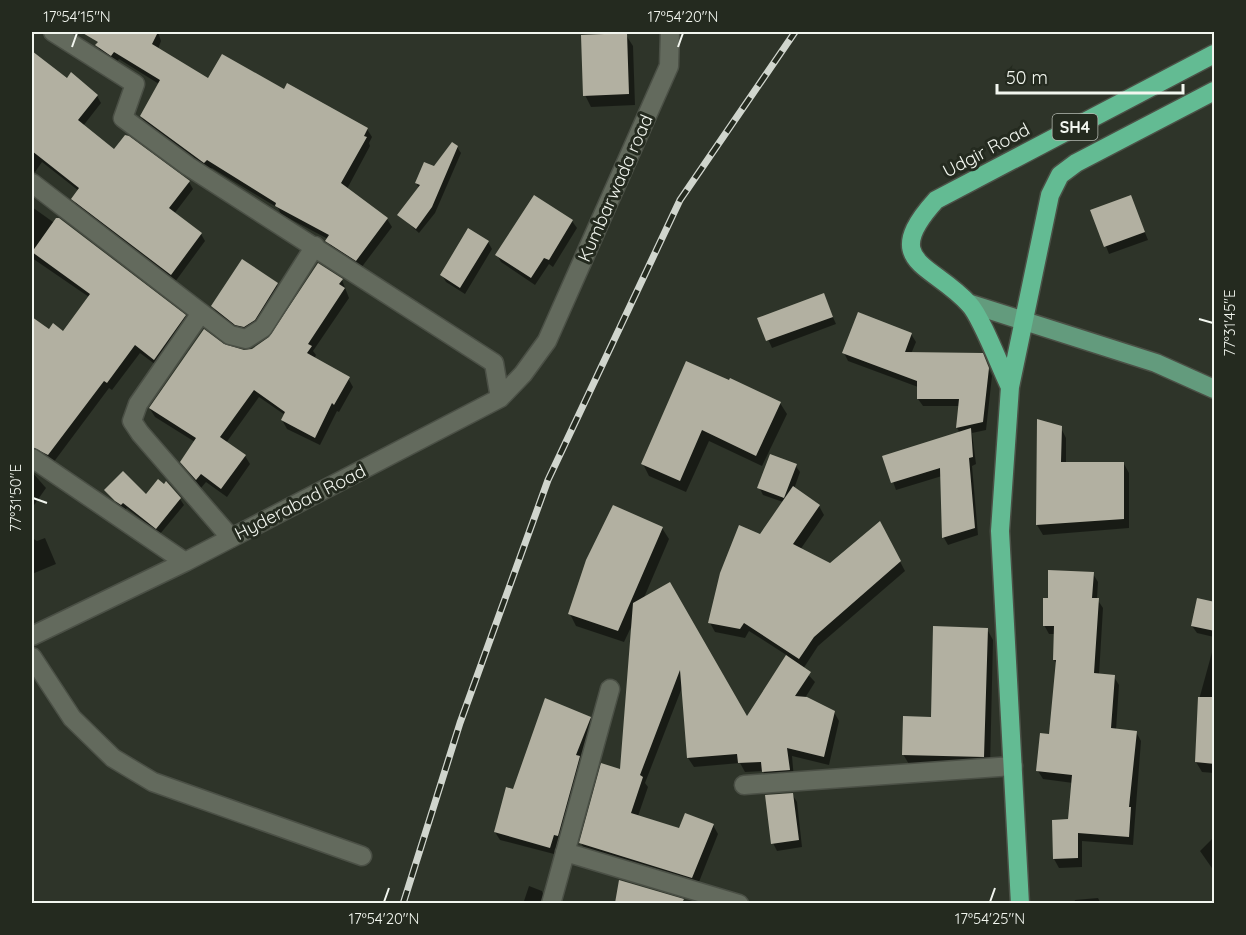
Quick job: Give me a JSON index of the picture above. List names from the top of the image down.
{
  "streets": {
    "highway": ["SH4", "Udgir Road"],
    "street": ["Kumbarwada road", "Hyderabad Road"]
  },
  "crossings": [
    ["Kumbarwada road", "Hyderabad Road"]
  ],
  "scale_bar": "50 m",
  "coordinates": [
    "17°54'15\"N",
    "17°54'20\"N",
    "77°31'45\"E",
    "77°31'50\"E",
    "17°54'25\"N"
  ]
}
